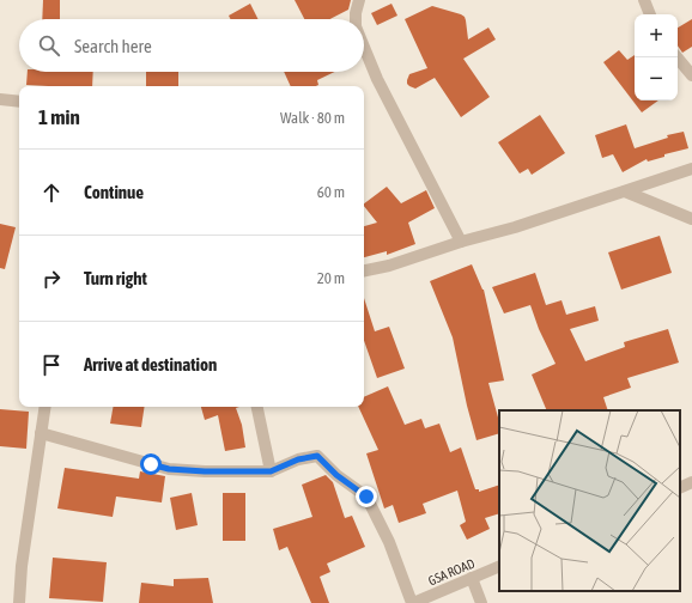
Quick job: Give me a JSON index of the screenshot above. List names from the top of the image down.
{
  "streets": {
    "street": ["GSA ROAD"]
  },
  "page": {
    "map_buttons": ["+", "−"],
    "search": "Search here",
    "heading": ["1 min", "Walk · 80 m"],
    "list": [
      ["Continue", "60 m"],
      ["Turn right", "20 m"],
      "Arrive at destination"
    ]
  }
}
